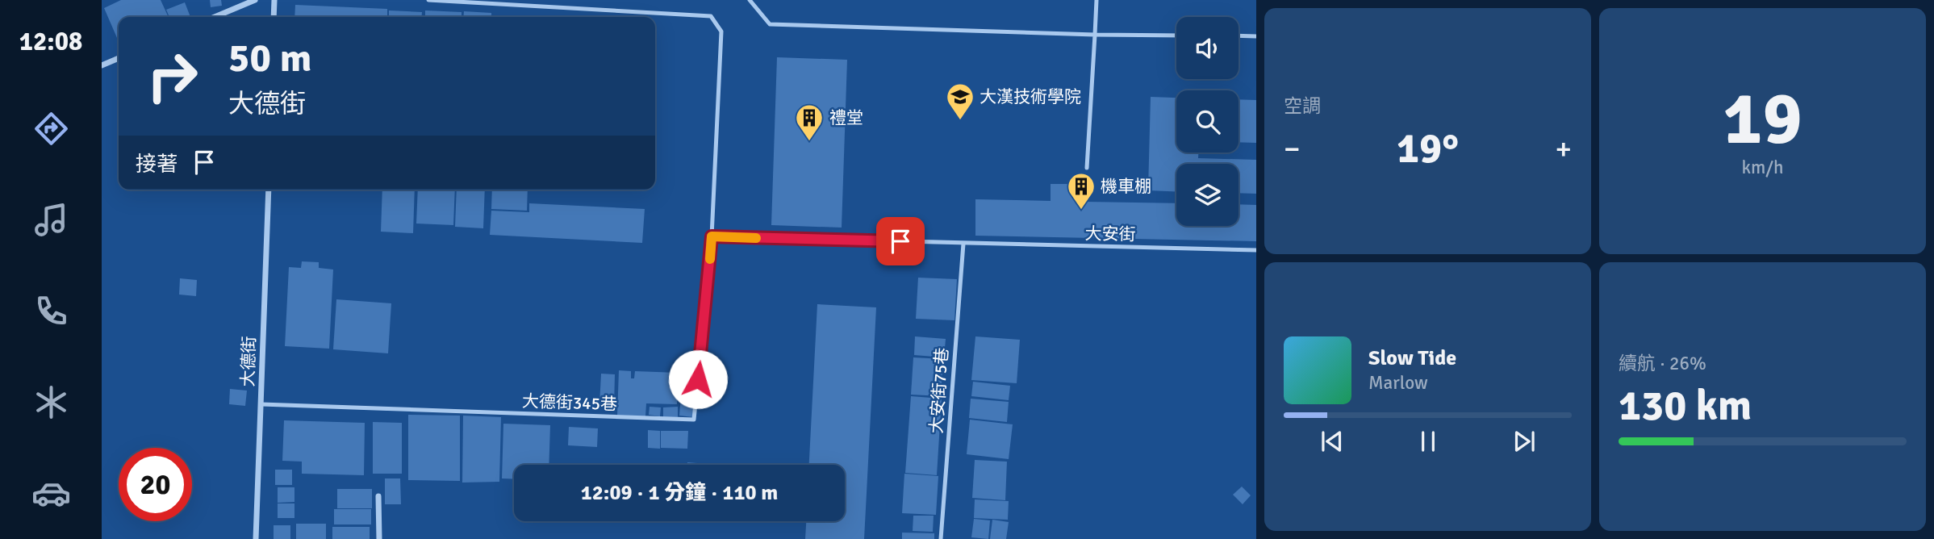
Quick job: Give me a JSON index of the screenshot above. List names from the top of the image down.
{
  "streets": {
    "street": ["大德街"],
    "lane": ["大安街", "大安街75巷", "大德街345巷"]
  },
  "crossings": [
    ["大安街", "大安街75巷"],
    ["大德街", "大德街345巷"]
  ],
  "places": {
    "school or university": ["大漢技術學院"],
    "building": ["禮堂", "機車棚"]
  },
  "page": {
    "tabs": "12:08",
    "tile": [
      "空調",
      ["19", "km/h"],
      ["續航 · 26%", "130 km"]
    ],
    "turn": ["50 m", "大德街"],
    "heat": ["−", "19°", "+"],
    "then": "接著",
    "song": ["Slow Tide", "Marlow"],
    "limit": "20",
    "trip": "12:09 · 1 分鐘 · 110 m"
  }
}
